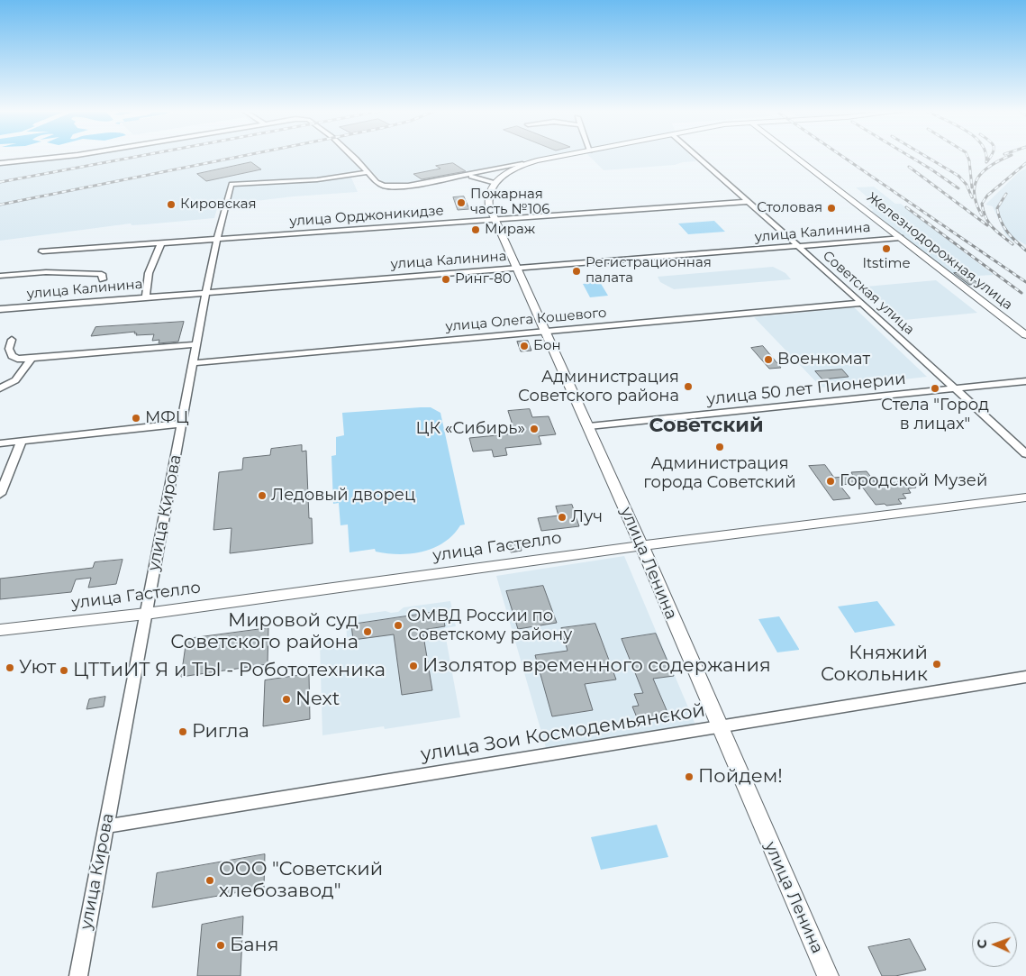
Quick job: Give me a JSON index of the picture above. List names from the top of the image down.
{
  "streets": {
    "main road": ["Железнодорожная улица", "улица Гастелло", "улица Ленина"],
    "street": [
      "улица Орджоникидзе",
      "улица Калинина",
      "Советская улица",
      "улица Олега Кошевого",
      "улица 50 лет Пионерии",
      "улица Кирова",
      "улица Зои Космодемьянской"
    ]
  },
  "crossings": [
    ["улица Орджоникидзе", "Советская улица"],
    ["улица Орджоникидзе", "улица Кирова"],
    ["улица Орджоникидзе", "улица Ленина"],
    ["улица Калинина", "Железнодорожная улица"],
    ["улица Калинина", "Советская улица"],
    ["улица Калинина", "улица Кирова"],
    ["улица Калинина", "улица Ленина"],
    ["Советская улица", "улица Олега Кошевого"],
    ["Советская улица", "улица 50 лет Пионерии"],
    ["улица Олега Кошевого", "улица Кирова"],
    ["улица Олега Кошевого", "улица Ленина"],
    ["улица 50 лет Пионерии", "улица Ленина"],
    ["улица Кирова", "улица Гастелло"],
    ["улица Кирова", "улица Зои Космодемьянской"],
    ["улица Гастелло", "улица Ленина"],
    ["улица Ленина", "улица Зои Космодемьянской"]
  ],
  "districts": ["Советский"],
  "places": [
    "Пожарная часть №106",
    "Кировская",
    "Столовая",
    "Мираж",
    "Itstime",
    "Регистрационная палата",
    "Ринг-80",
    "Бон",
    "Военкомат",
    "Администрация Советского района",
    "Стела \"Город в лицах\"",
    "МФЦ",
    "ЦК «Сибирь»",
    "Администрация города Советский",
    "Городской Музей",
    "Ледовый дворец",
    "Луч",
    "ОМВД России по Советскому району",
    "Мировой суд Советского района",
    "Княжий Сокольник",
    "Изолятор временного содержания",
    "Уют",
    "ЦТТиИТ Я и ТЫ - Робототехника",
    "Next",
    "Ригла",
    "Пойдем!",
    "ООО \"Советский хлебозавод\"",
    "Баня"
  ],
  "north": "left"
}
